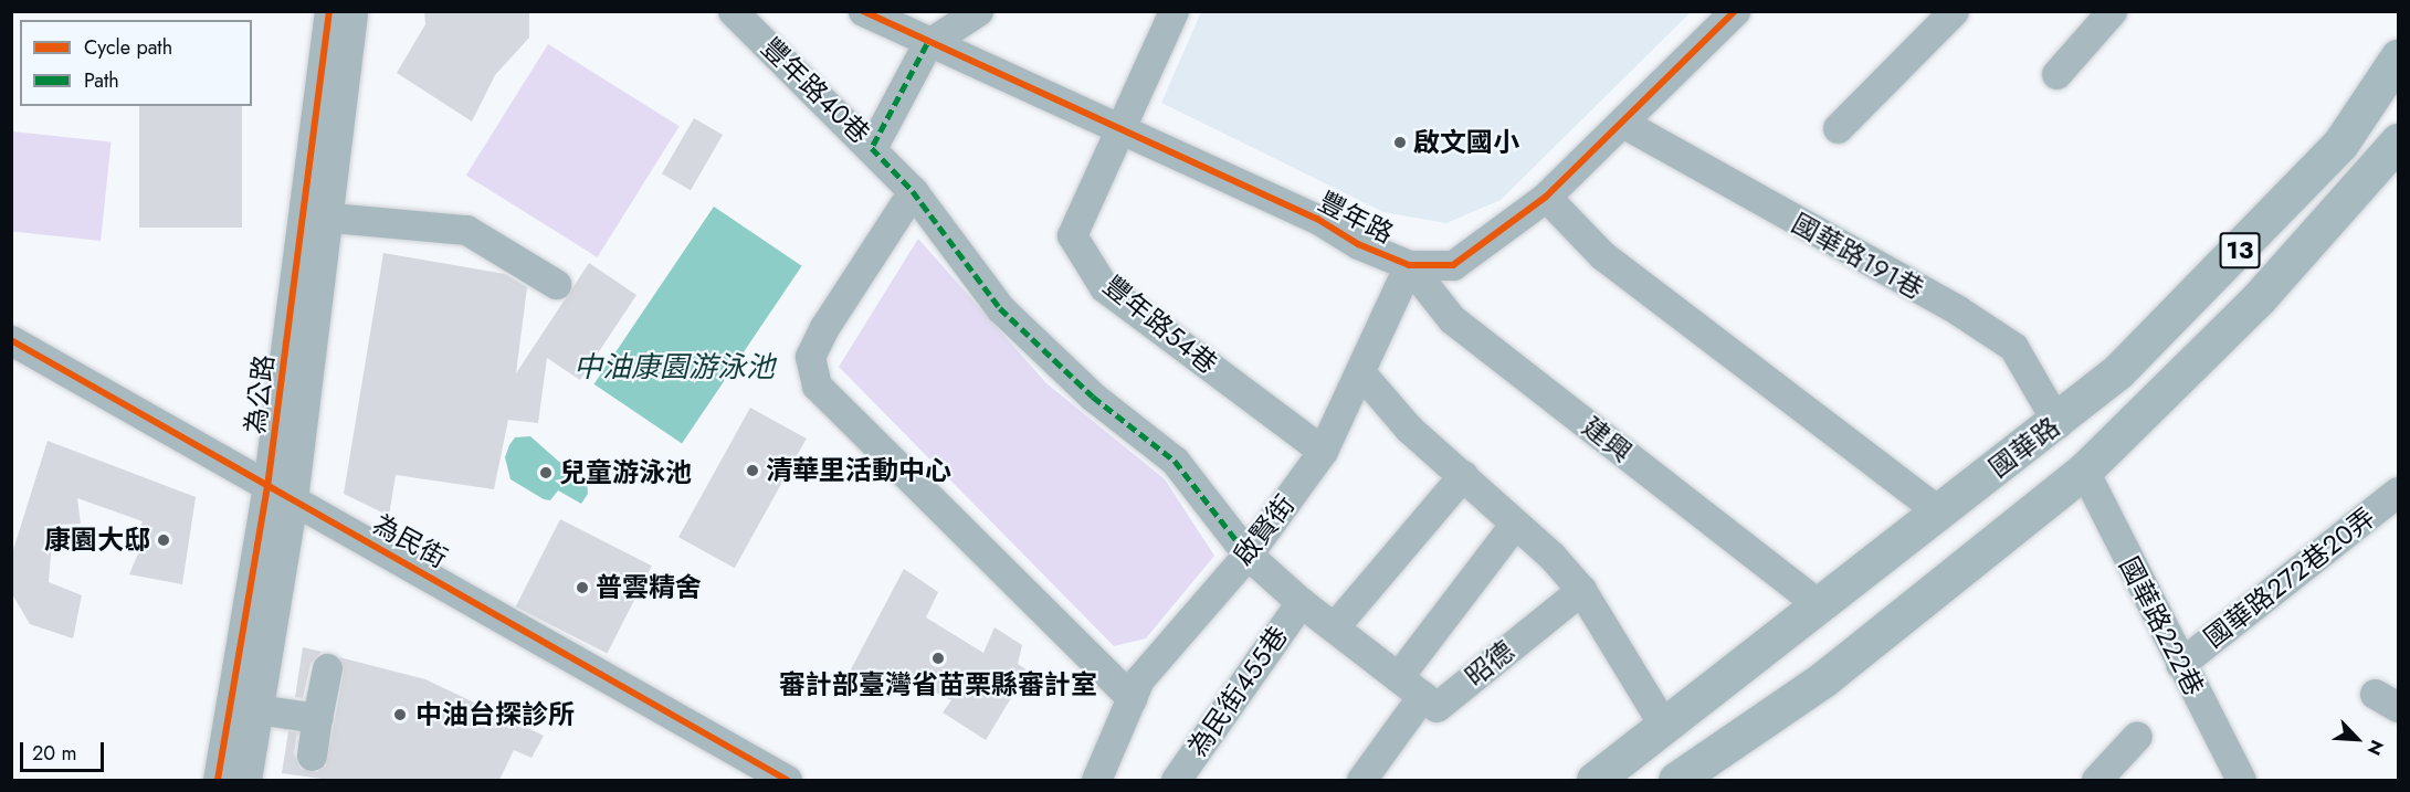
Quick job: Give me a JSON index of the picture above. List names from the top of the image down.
{
  "streets": {
    "main road": ["13", "國華路"],
    "street": [
      "豐年路40巷",
      "豐年路",
      "國華路191巷",
      "豐年路54巷",
      "為公路",
      "建興",
      "啟賢街",
      "為民街",
      "國華路272巷20弄",
      "國華路222巷",
      "昭德",
      "為民街455巷"
    ]
  },
  "crossings": [
    ["豐年路40巷", "豐年路"],
    ["豐年路", "國華路191巷"],
    ["豐年路", "豐年路54巷"],
    ["豐年路", "建興"],
    ["豐年路", "啟賢街"],
    ["國華路191巷", "國華路"],
    ["豐年路54巷", "啟賢街"],
    ["為公路", "為民街"],
    ["建興", "國華路"],
    ["建興", "啟賢街"],
    ["國華路", "國華路222巷"],
    ["國華路272巷20弄", "國華路222巷"]
  ],
  "water": ["中油康園游泳池"],
  "places": [
    "啟文國小",
    "清華里活動中心",
    "兒童游泳池",
    "康園大邸",
    "普雲精舍",
    "審計部臺灣省苗栗縣審計室",
    "中油台探診所"
  ],
  "legend": ["Cycle path", "Path"],
  "scale_bar": "20 m",
  "north": "bottom right"
}
